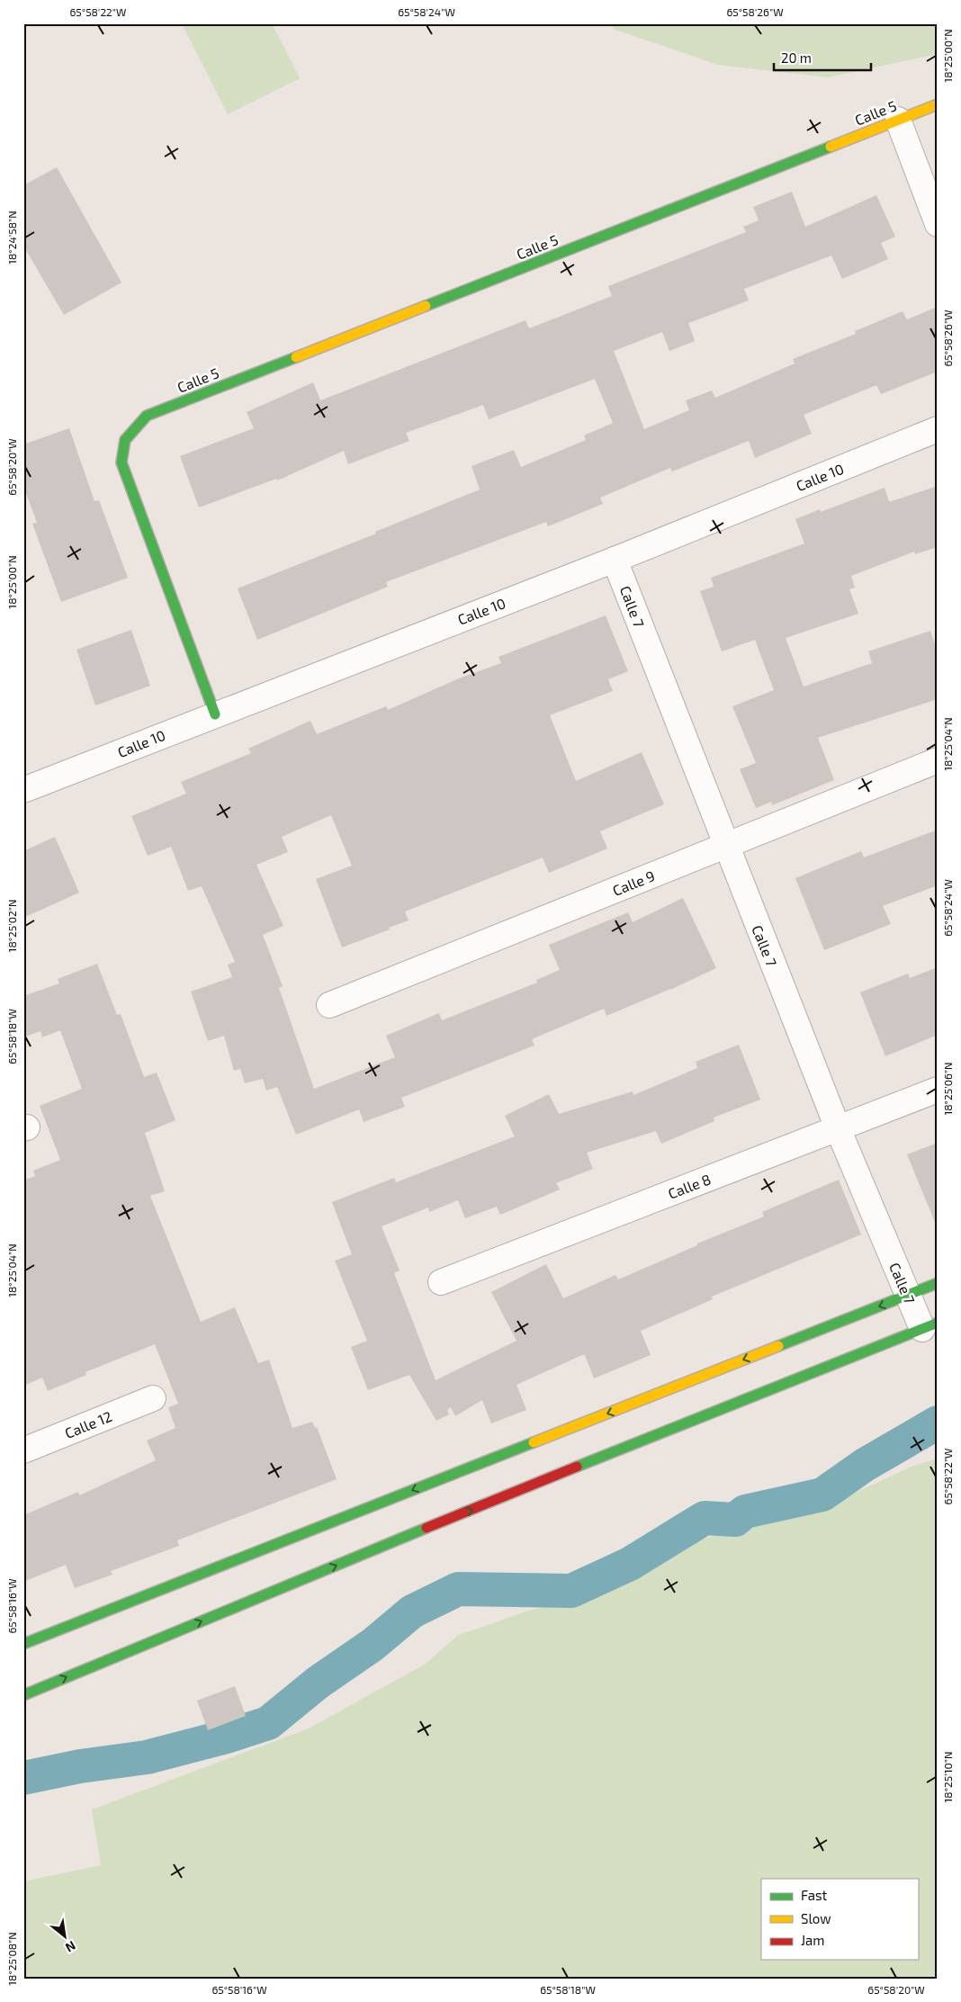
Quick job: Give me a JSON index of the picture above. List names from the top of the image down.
{
  "streets": {
    "street": [
      "Calle 5",
      "Calle 10",
      "Calle 7",
      "Calle 9",
      "Calle 8",
      "Calle 12"
    ]
  },
  "crossings": [
    ["Calle 5", "Calle 10"],
    ["Calle 10", "Calle 7"],
    ["Calle 7", "Calle 9"],
    ["Calle 7", "Calle 8"]
  ],
  "legend": ["Fast", "Slow", "Jam"],
  "scale_bar": "20 m",
  "north": "bottom right",
  "coordinates": [
    "65°58'22\"W",
    "65°58'24\"W",
    "65°58'26\"W",
    "18°25'00\"N",
    "18°24'58\"N",
    "65°58'20\"W",
    "18°25'04\"N",
    "18°25'02\"N",
    "65°58'18\"W",
    "18°25'06\"N",
    "65°58'16\"W",
    "18°25'10\"N",
    "18°25'08\"N"
  ]
}
